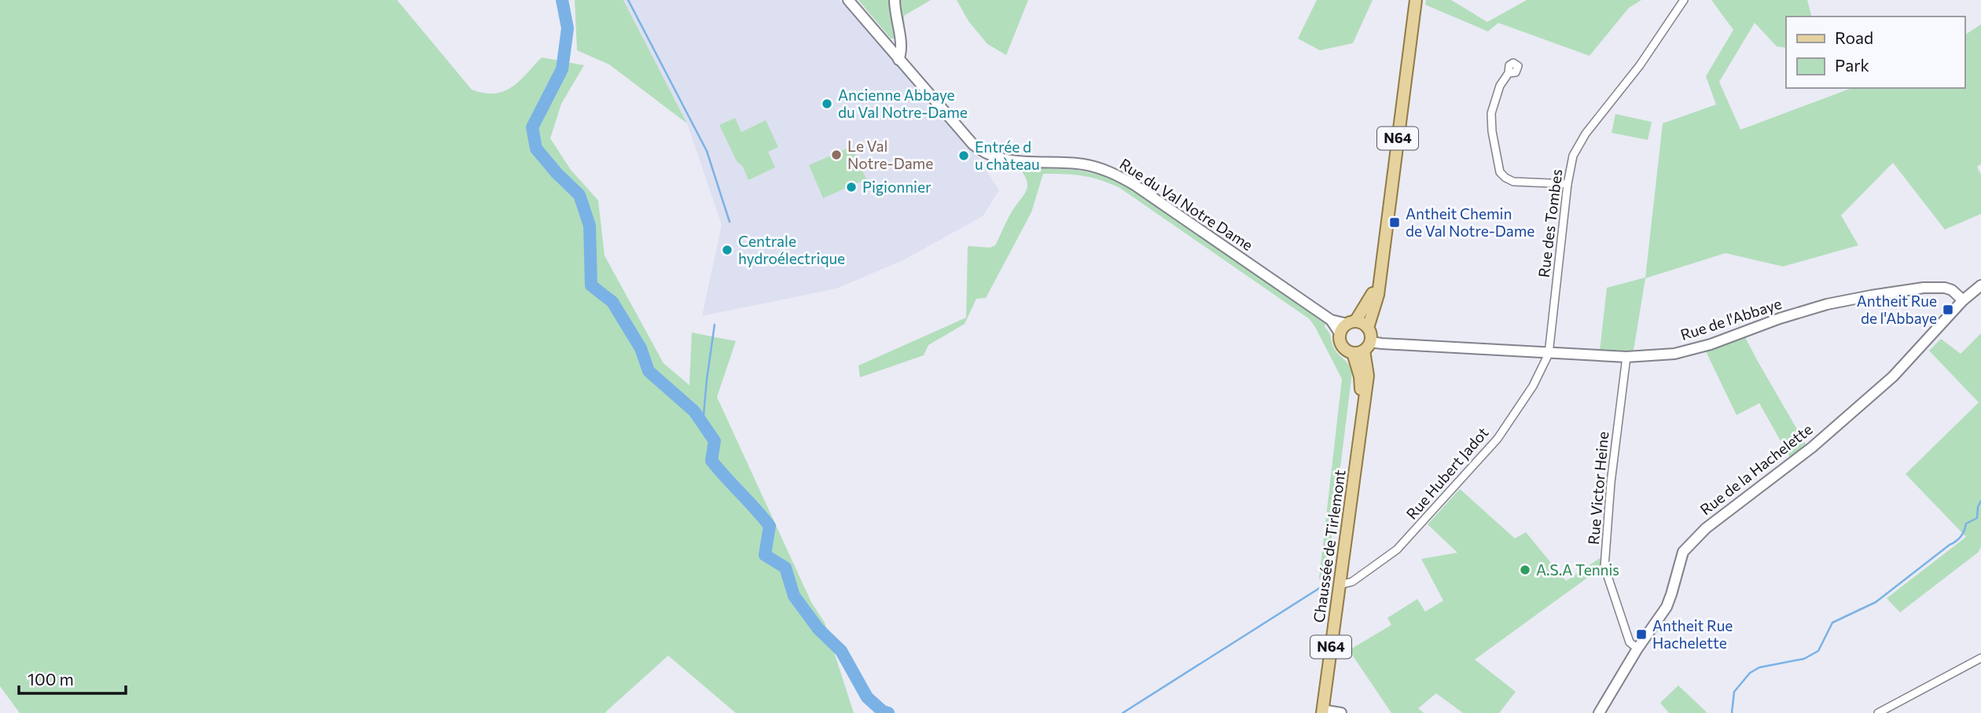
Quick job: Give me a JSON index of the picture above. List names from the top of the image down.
{
  "streets": {
    "main road": ["N64", "Chaussée de Tirlemont"],
    "street": [
      "Rue du Val Notre Dame",
      "Rue des Tombes",
      "Rue de l'Abbaye",
      "Rue de la Hachelette",
      "Rue Hubert Jadot",
      "Rue Victor Heine"
    ]
  },
  "crossings": [
    ["Rue du Val Notre Dame", "Rue de l'Abbaye"],
    ["Rue du Val Notre Dame", "Chaussée de Tirlemont"],
    ["Rue des Tombes", "Rue de l'Abbaye"],
    ["Rue des Tombes", "Rue Hubert Jadot"],
    ["Rue de l'Abbaye", "Rue de la Hachelette"],
    ["Rue de l'Abbaye", "Rue Hubert Jadot"],
    ["Rue de l'Abbaye", "Rue Victor Heine"],
    ["Rue de l'Abbaye", "Chaussée de Tirlemont"],
    ["Rue de la Hachelette", "Rue Victor Heine"],
    ["Rue Hubert Jadot", "Chaussée de Tirlemont"]
  ],
  "places": {
    "other": [
      "Ancienne Abbaye du Val Notre-Dame",
      "Le Val Notre-Dame",
      "Entrée d u chàteau",
      "Pigionnier",
      "Centrale hydroélectrique",
      "A.S.A Tennis"
    ],
    "transit": ["Antheit Chemin de Val Notre-Dame", "Antheit Rue de l'Abbaye", "Antheit Rue Hachelette"]
  },
  "legend": ["Road", "Park"],
  "scale_bar": "100 m"
}
